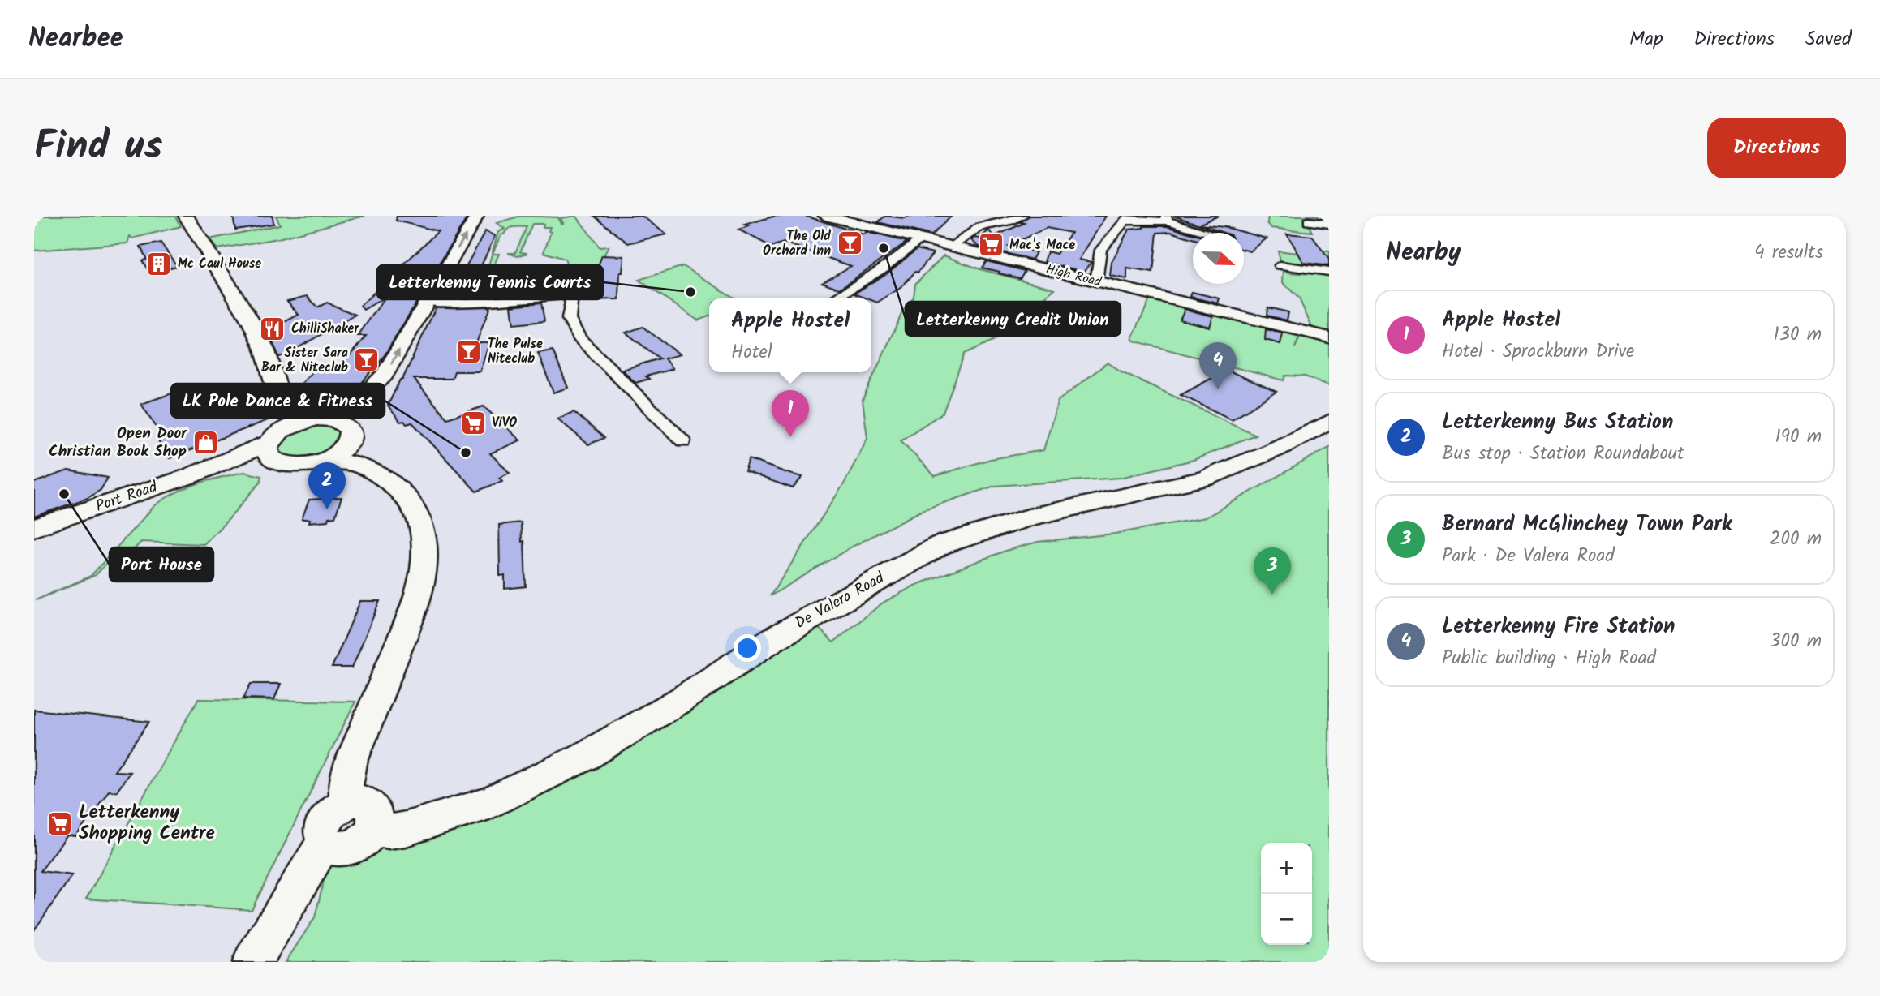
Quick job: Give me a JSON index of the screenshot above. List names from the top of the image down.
{
  "streets": {
    "main road": ["Port Road", "De Valera Road"],
    "street": ["High Road"]
  },
  "places": {
    "bar": ["The Old Orchard Inn", "The Pulse Niteclub", "Sister Sara Bar & Niteclub"],
    "supermarket": ["Mac's Mace", "ViVO", "Letterkenny Shopping Centre"],
    "other": [
      "Letterkenny Credit Union",
      "Letterkenny Tennis Courts",
      "LK Pole Dance & Fitness",
      "Port House"
    ],
    "building": ["Mc Caul House"],
    "restaurant": ["ChilliShaker"],
    "shop": ["Open Door Christian Book Shop"]
  },
  "north": "right",
  "page": {
    "header": "Nearbee",
    "nav": ["Map", "Directions", "Saved"],
    "title": "Find us",
    "buttons": "Directions",
    "heading": ["Nearby", "4 results"],
    "list": [
      {
        "mark": "1",
        "name": "Apple Hostel",
        "note": "Hotel · Sprackburn Drive",
        "value": "130 m"
      },
      {
        "mark": "2",
        "name": "Letterkenny Bus Station",
        "note": "Bus stop · Station Roundabout",
        "value": "190 m"
      },
      {
        "mark": "3",
        "name": "Bernard McGlinchey Town Park",
        "note": "Park · De Valera Road",
        "value": "200 m"
      },
      {
        "mark": "4",
        "name": "Letterkenny Fire Station",
        "note": "Public building · High Road",
        "value": "300 m"
      }
    ],
    "popup": ["Apple Hostel", "Hotel"],
    "pins": [
      "4",
      "1",
      "2",
      "3"
    ],
    "map_buttons": ["+", "−"]
  }
}
